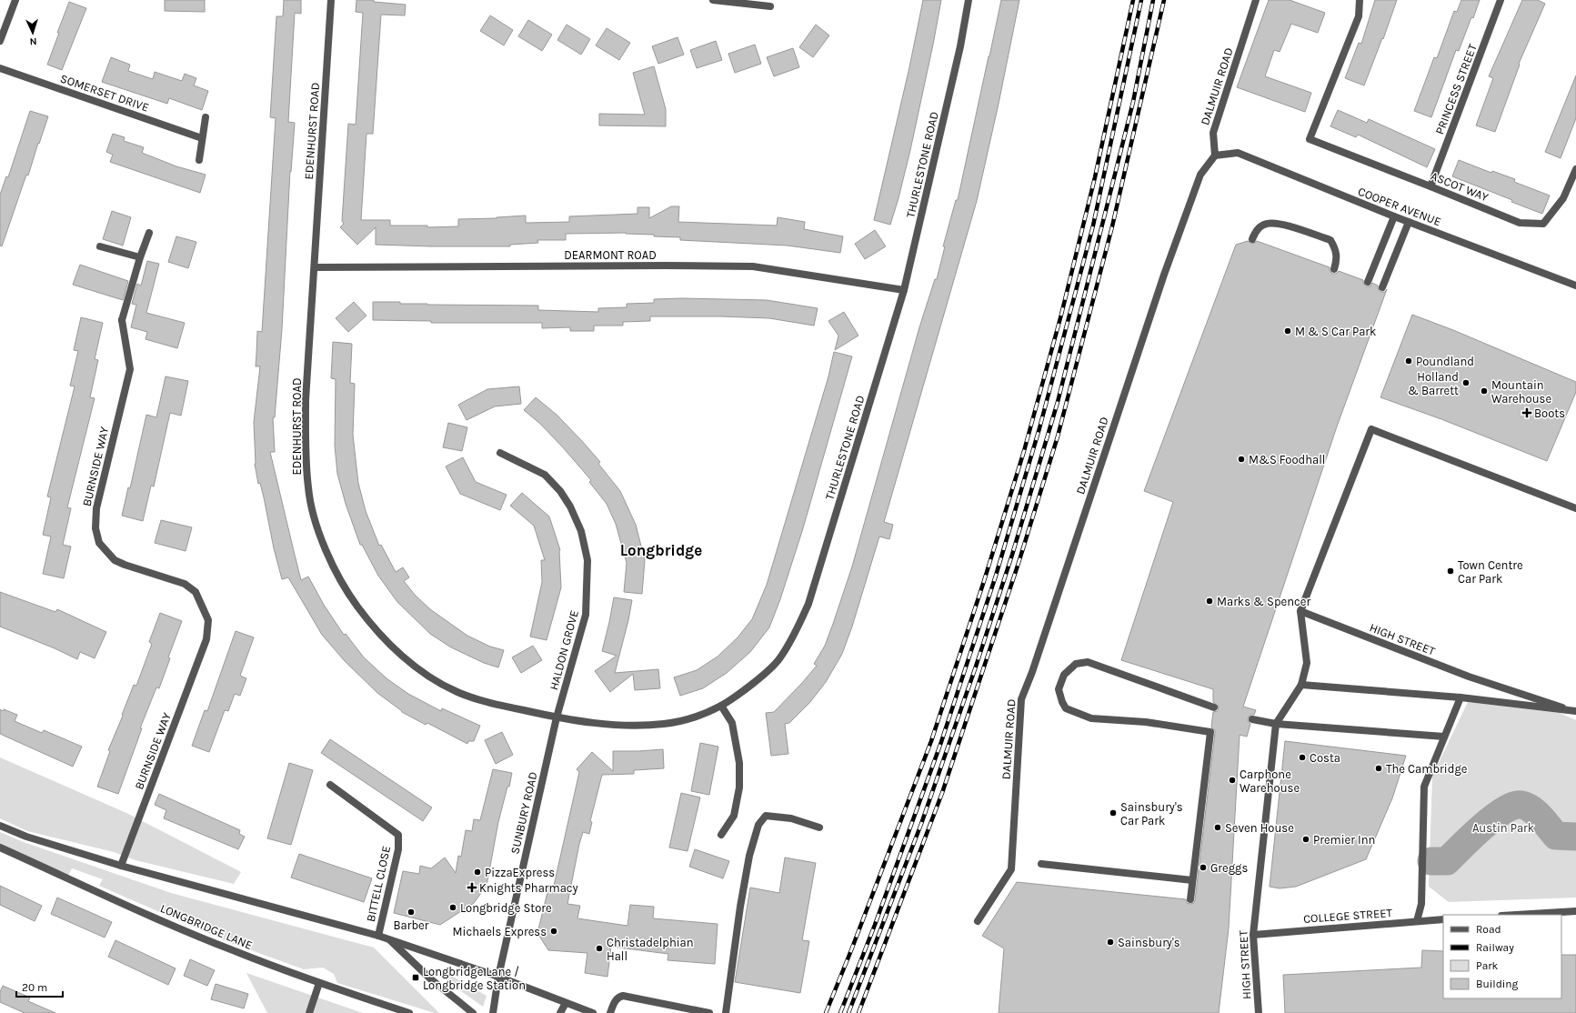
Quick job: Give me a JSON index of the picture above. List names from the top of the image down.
{
  "streets": {
    "street": [
      "DALMUIR ROAD",
      "PRINCESS STREET",
      "SOMERSET DRIVE",
      "EDENHURST ROAD",
      "THURLESTONE ROAD",
      "ASCOT WAY",
      "COOPER AVENUE",
      "DEARMONT ROAD",
      "BURNSIDE WAY",
      "HIGH STREET",
      "HALDON GROVE",
      "SUNBURY ROAD",
      "BITTELL CLOSE",
      "COLLEGE STREET",
      "LONGBRIDGE LANE"
    ]
  },
  "crossings": [
    ["DALMUIR ROAD", "COOPER AVENUE"],
    ["PRINCESS STREET", "ASCOT WAY"],
    ["EDENHURST ROAD", "THURLESTONE ROAD"],
    ["EDENHURST ROAD", "DEARMONT ROAD"],
    ["EDENHURST ROAD", "HALDON GROVE"],
    ["EDENHURST ROAD", "SUNBURY ROAD"],
    ["THURLESTONE ROAD", "DEARMONT ROAD"],
    ["THURLESTONE ROAD", "HALDON GROVE"],
    ["THURLESTONE ROAD", "SUNBURY ROAD"],
    ["HIGH STREET", "COLLEGE STREET"],
    ["HALDON GROVE", "SUNBURY ROAD"]
  ],
  "districts": ["Longbridge"],
  "parks": ["Austin Park"],
  "places": {
    "other": [
      "M & S Car Park",
      "Poundland",
      "Holland & Barrett",
      "Mountain Warehouse",
      "M&S Foodhall",
      "Town Centre Car Park",
      "Marks & Spencer",
      "Costa",
      "The Cambridge",
      "Carphone Warehouse",
      "Sainsbury's Car Park",
      "Seven House",
      "Premier Inn",
      "Greggs",
      "PizzaExpress",
      "Longbridge Store",
      "Barber",
      "Michaels Express",
      "Sainsbury's",
      "Christadelphian Hall"
    ],
    "health": ["Boots", "Knights Pharmacy"],
    "transit": ["Longbridge Lane / Longbridge Station"]
  },
  "legend": [
    "Road",
    "Railway",
    "Park",
    "Building"
  ],
  "scale_bar": "20 m",
  "north": "bottom"
}
